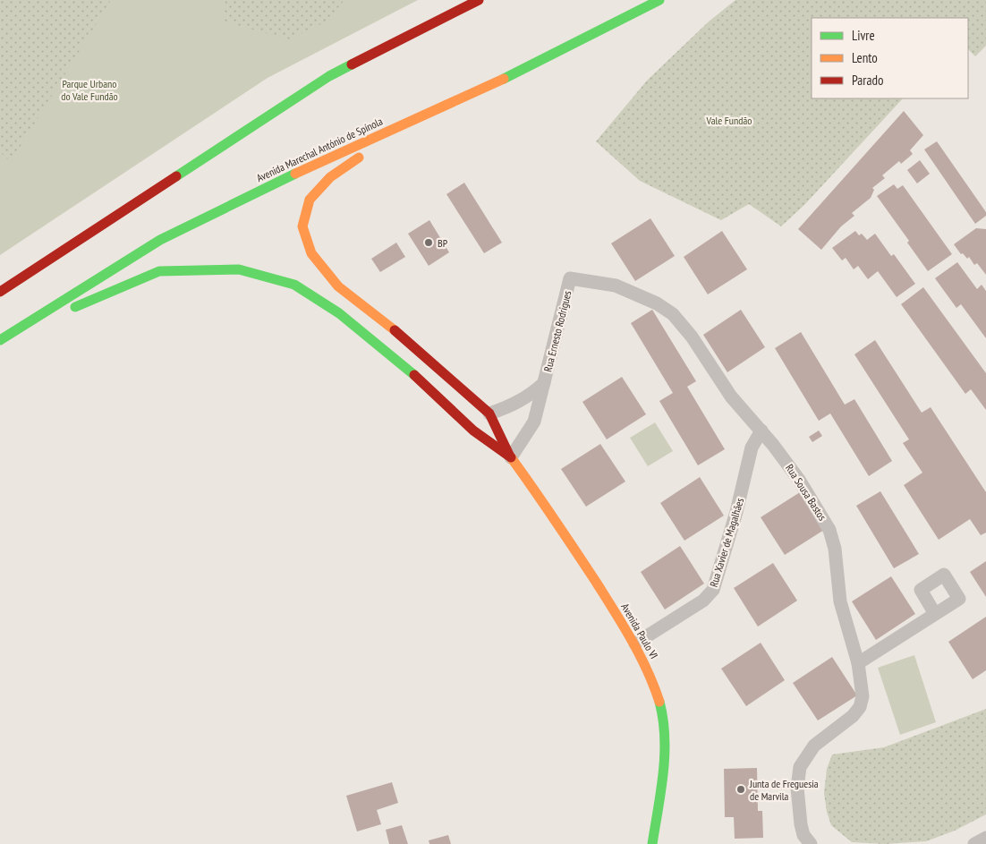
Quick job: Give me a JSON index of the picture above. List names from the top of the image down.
{
  "streets": {
    "main road": ["Avenida Marechal António de Spínola", "Avenida Paulo VI"],
    "street": ["Rua Ernesto Rodrigues", "Rua Sousa Bastos", "Rua Xavier de Magalhães"]
  },
  "crossings": [
    ["Rua Ernesto Rodrigues", "Rua Sousa Bastos"],
    ["Rua Ernesto Rodrigues", "Avenida Paulo VI"],
    ["Rua Sousa Bastos", "Rua Xavier de Magalhães"],
    ["Rua Xavier de Magalhães", "Avenida Paulo VI"]
  ],
  "parks": ["Parque Urbano do Vale Fundão", "Vale Fundão"],
  "places": ["BP", "Junta de Freguesia de Marvila"],
  "legend": ["Livre", "Lento", "Parado"]
}
